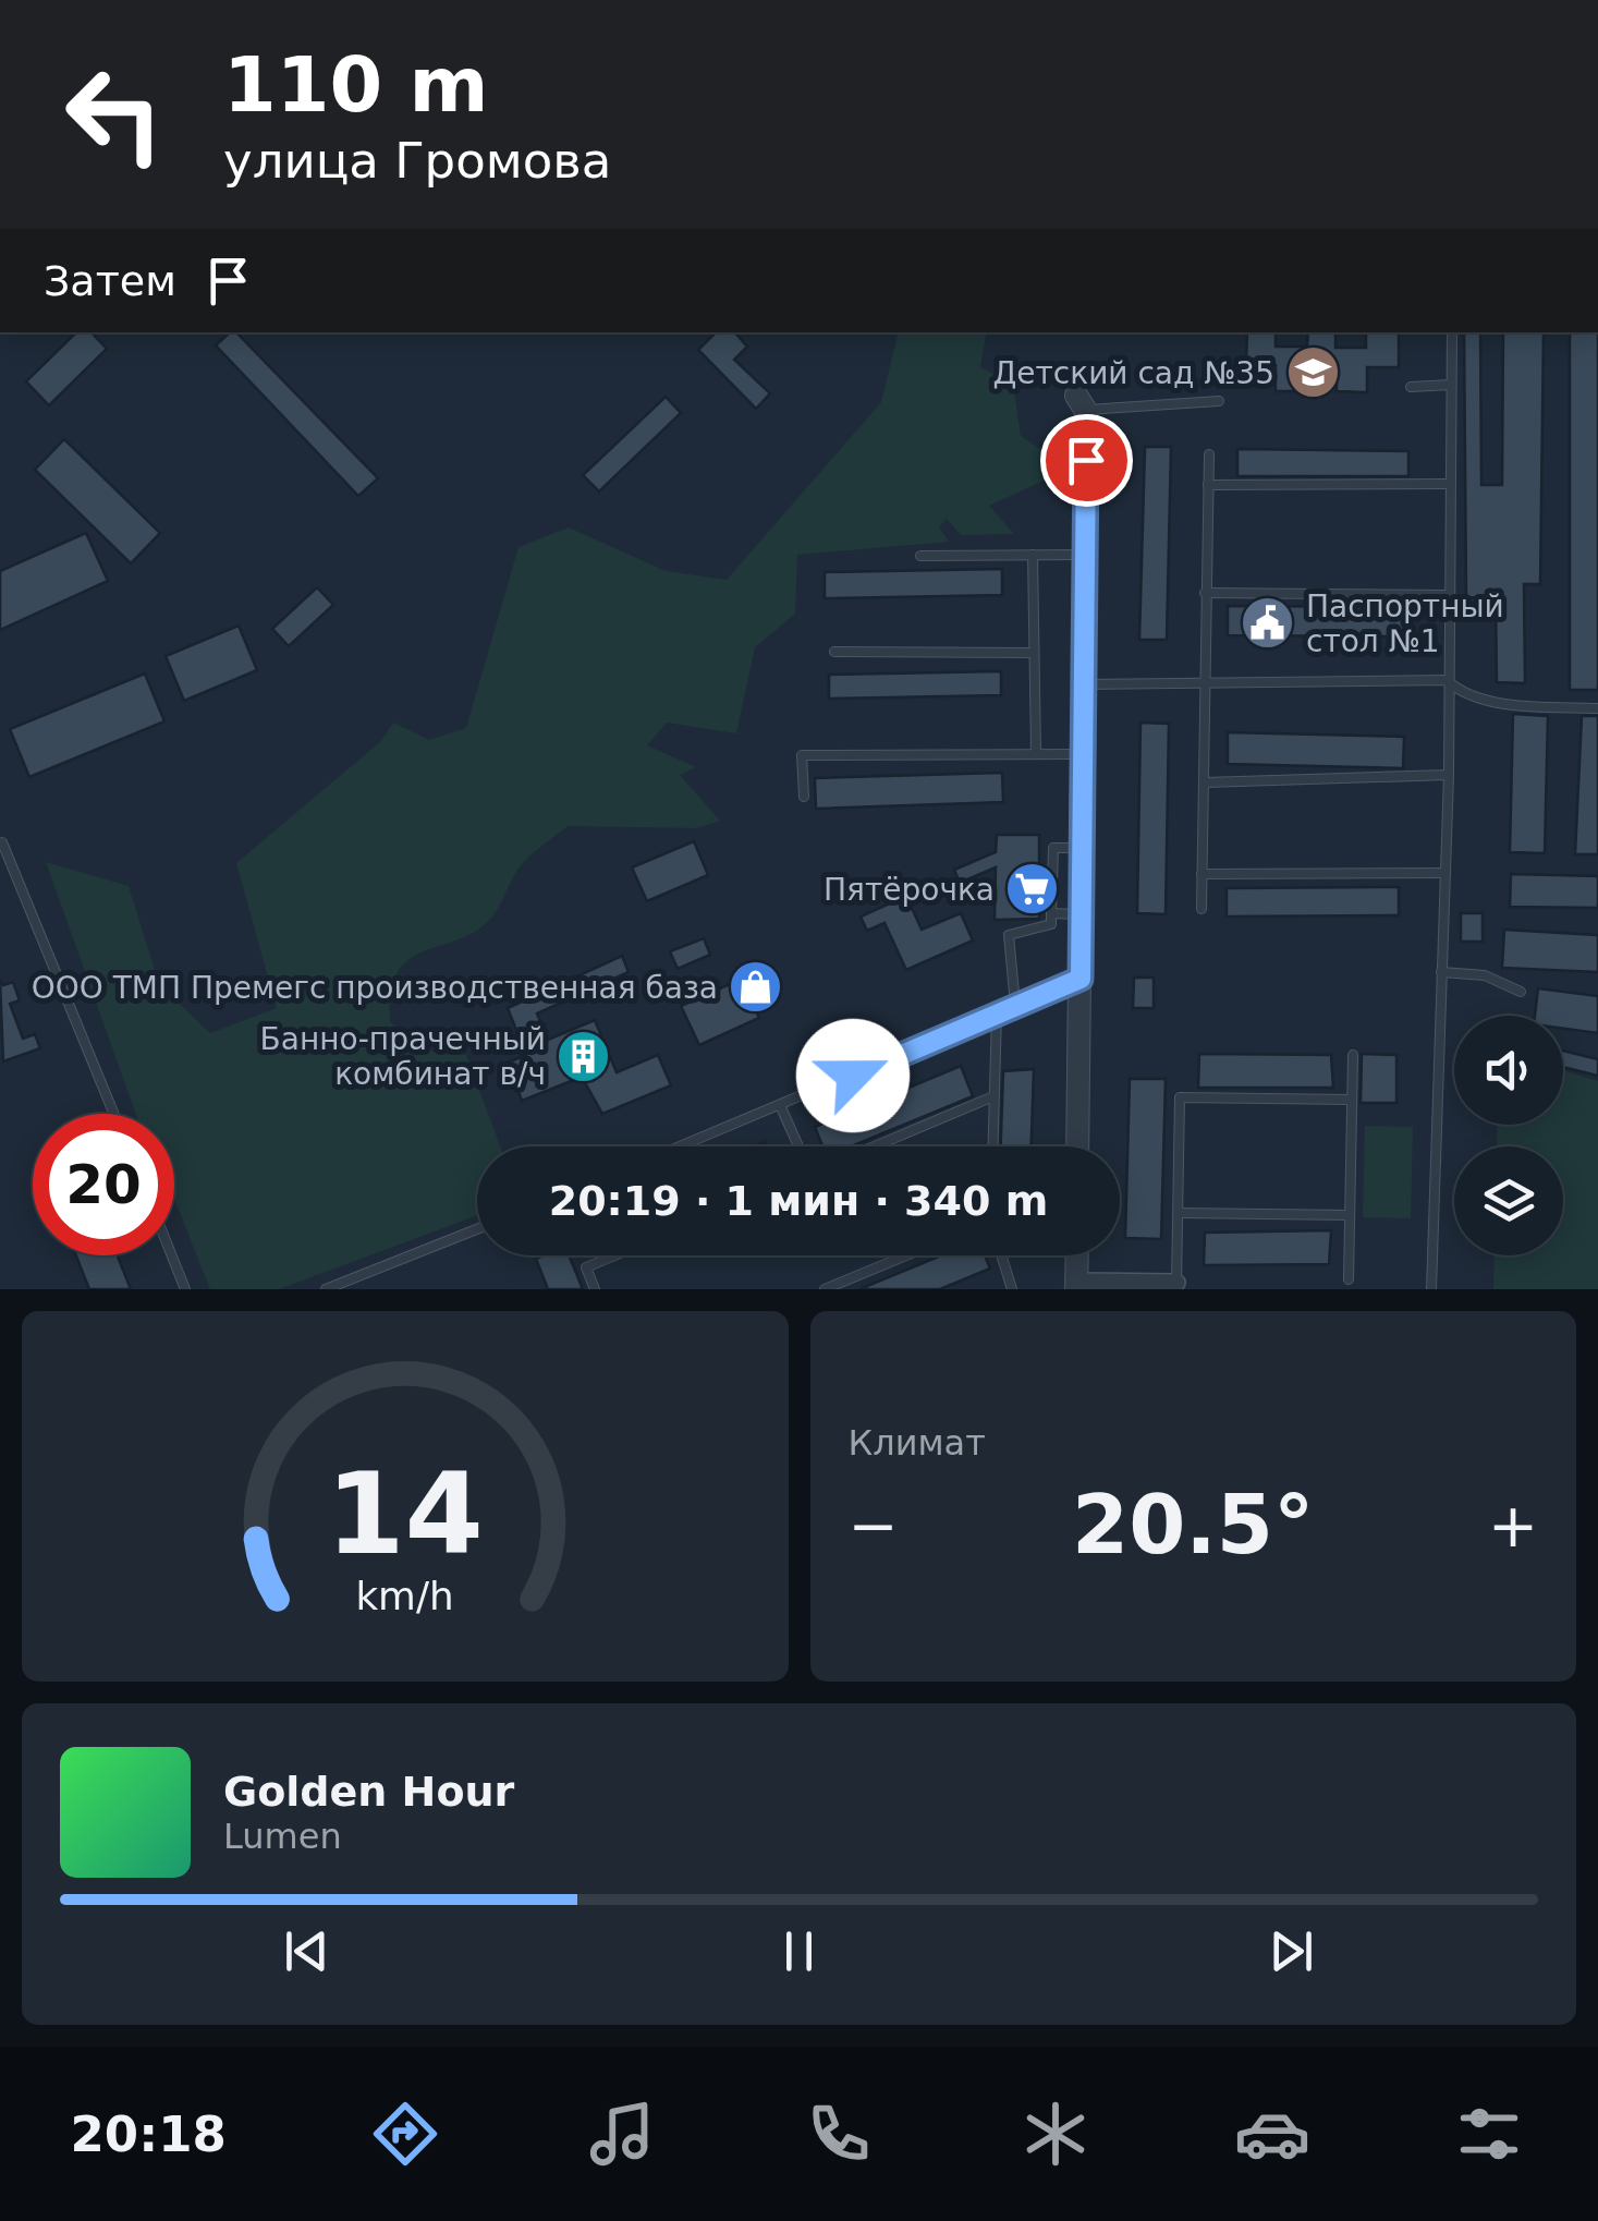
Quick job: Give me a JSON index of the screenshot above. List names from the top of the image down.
{
  "places": {
    "school or university": ["Детский сад №35"],
    "public building": ["Паспортный стол №1"],
    "supermarket": ["Пятёрочка"],
    "shop": ["ООО ТМП Премегс производственная база"],
    "building": ["Банно-прачечный комбинат в/ч"]
  },
  "page": {
    "turn": ["110 m", "улица Громова"],
    "then": "Затем",
    "limit": "20",
    "trip": "20:19 · 1 мин · 340 m",
    "tile": "Климат",
    "heat": ["−", "20.5°", "+"],
    "song": ["Golden Hour", "Lumen"],
    "tabs": "20:18",
    "gauge": ["14", "km/h"]
  }
}
